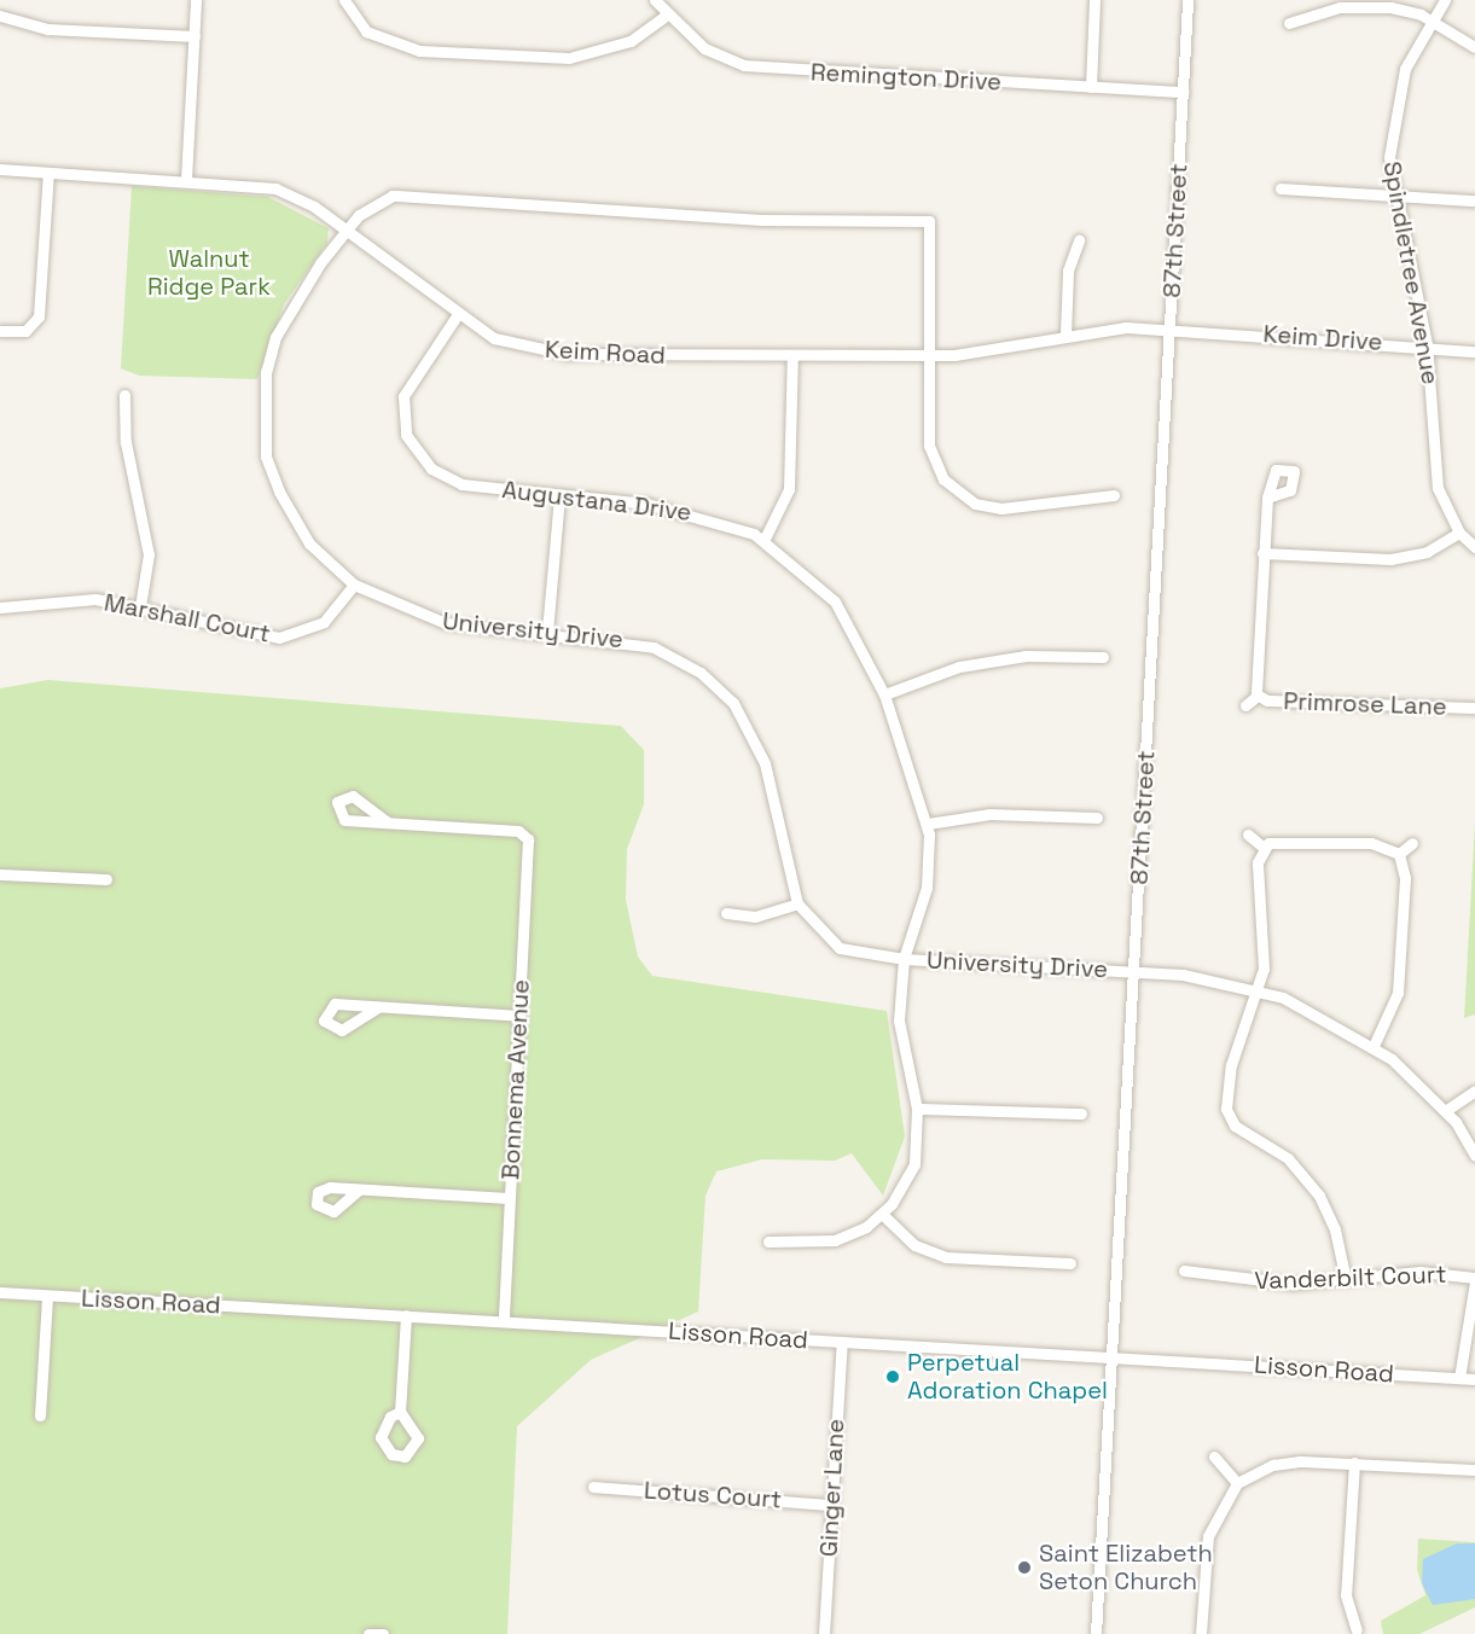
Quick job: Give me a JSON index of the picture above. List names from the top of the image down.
{
  "streets": {
    "street": [
      "Remington Drive",
      "87th Street",
      "Spindletree Avenue",
      "Keim Drive",
      "Keim Road",
      "Augustana Drive",
      "Marshall Court",
      "University Drive",
      "Primrose Lane",
      "Bonnema Avenue",
      "Vanderbilt Court",
      "Lisson Road",
      "Ginger Lane",
      "Lotus Court"
    ]
  },
  "crossings": [
    ["Remington Drive", "87th Street"],
    ["87th Street", "Keim Drive"],
    ["87th Street", "Keim Road"],
    ["87th Street", "University Drive"],
    ["87th Street", "Lisson Road"],
    ["Spindletree Avenue", "Keim Drive"],
    ["Keim Drive", "Keim Road"],
    ["Keim Road", "Augustana Drive"],
    ["Keim Road", "University Drive"],
    ["Augustana Drive", "University Drive"],
    ["Marshall Court", "University Drive"],
    ["Bonnema Avenue", "Lisson Road"],
    ["Lisson Road", "Ginger Lane"],
    ["Ginger Lane", "Lotus Court"]
  ],
  "parks": ["Walnut Ridge Park"],
  "places": ["Perpetual Adoration Chapel", "Saint Elizabeth Seton Church"]
}
